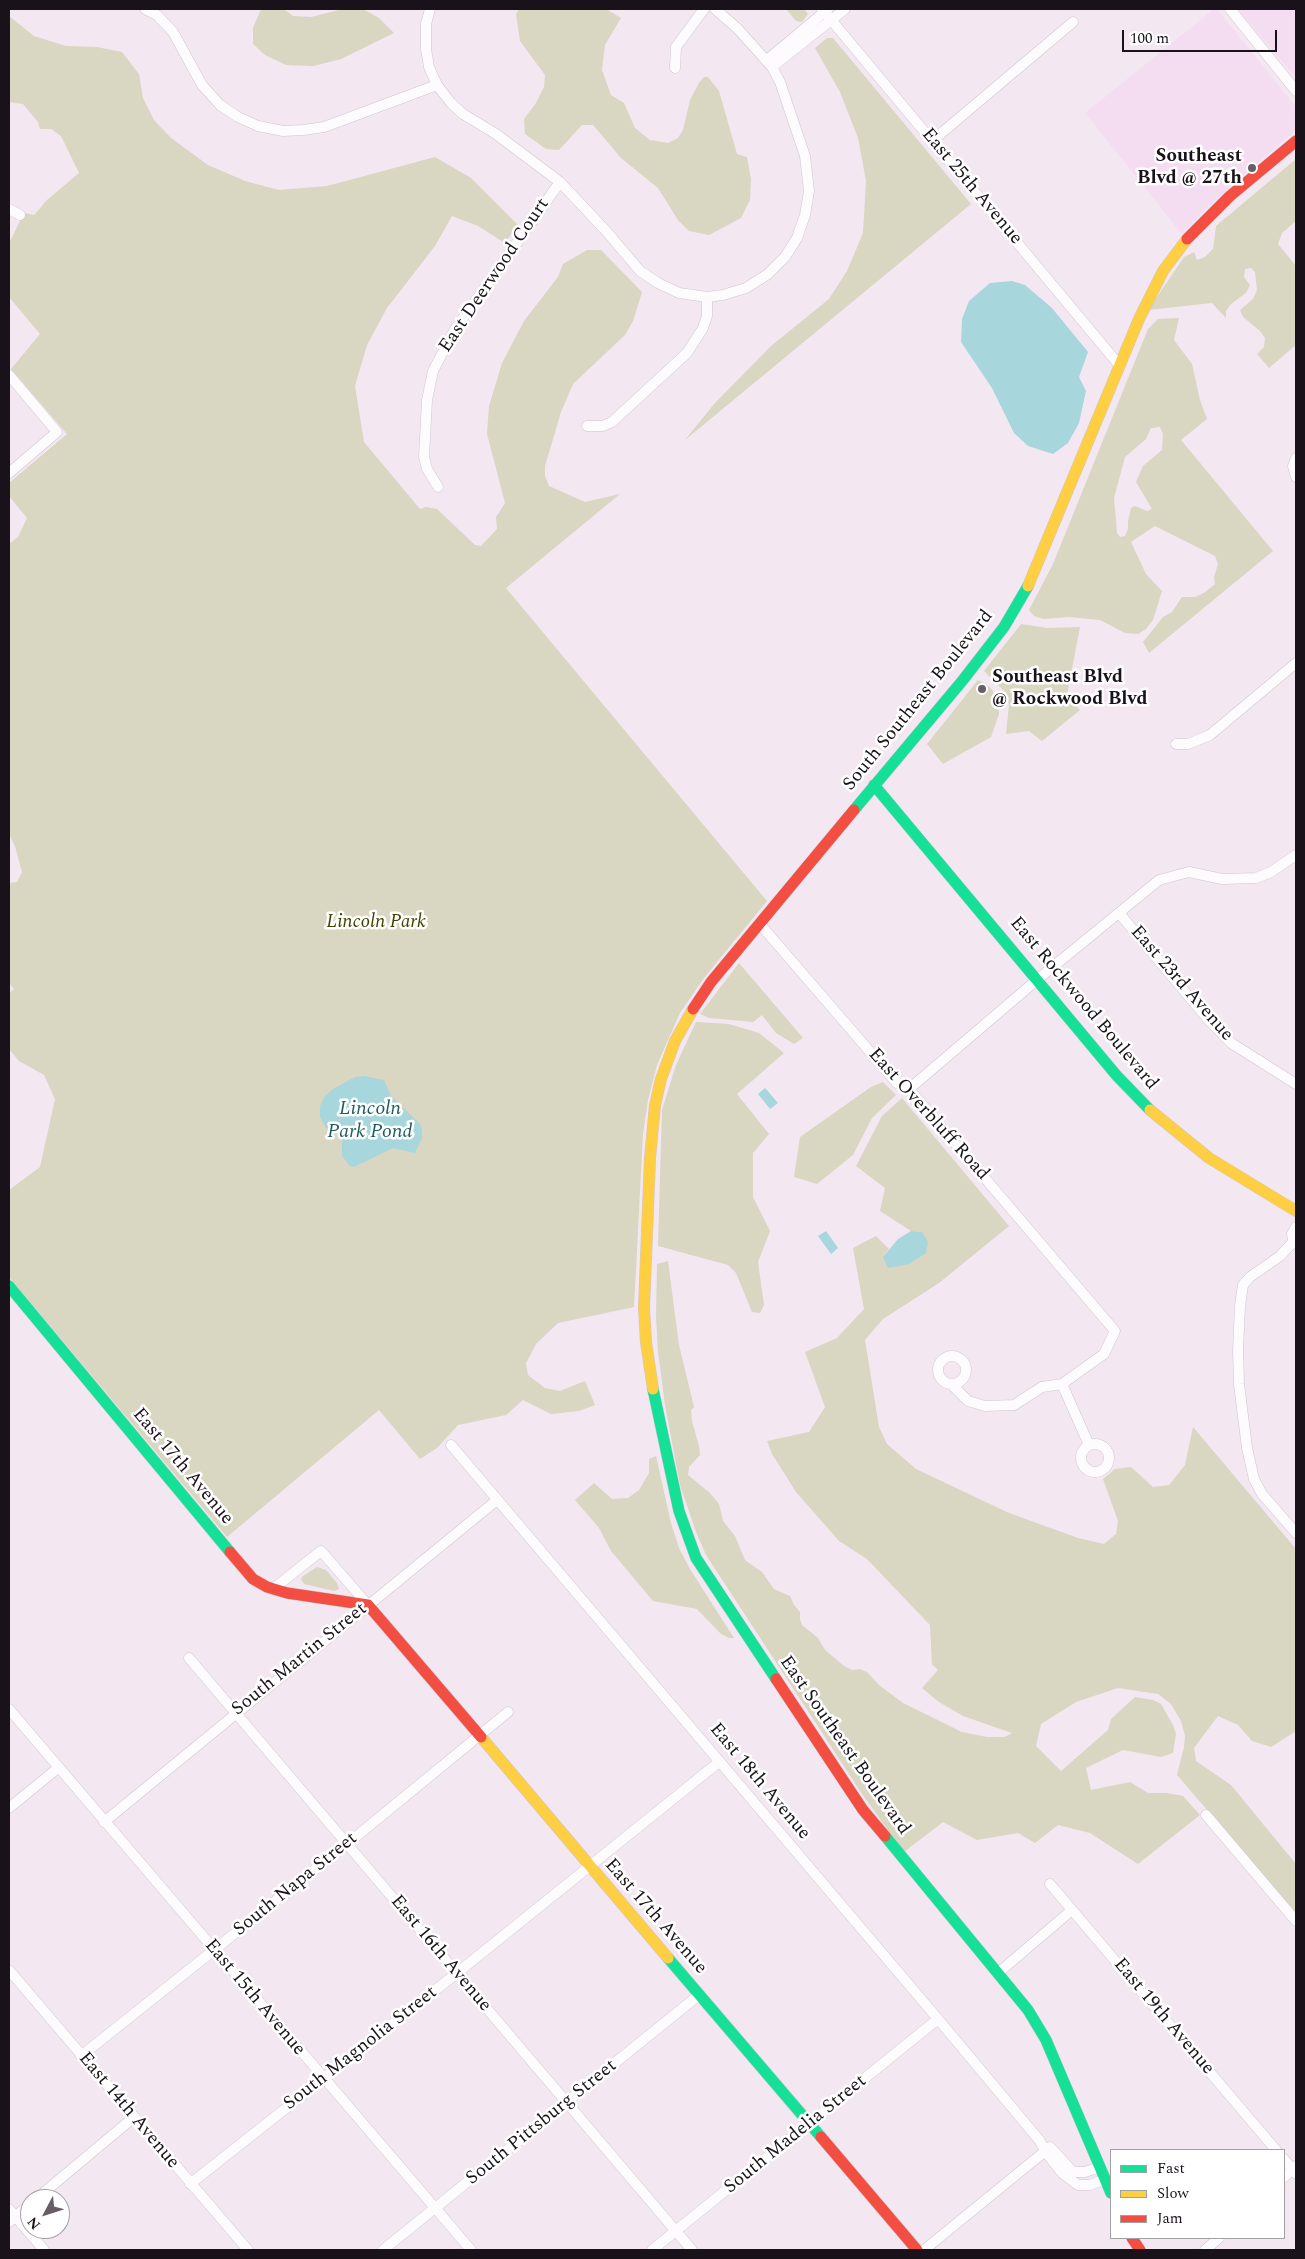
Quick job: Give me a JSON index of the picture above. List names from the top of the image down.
{
  "streets": {
    "main road": [
      "South Southeast Boulevard",
      "East Rockwood Boulevard",
      "East 17th Avenue",
      "East Southeast Boulevard"
    ],
    "street": [
      "East 25th Avenue",
      "East Deerwood Court",
      "East 23rd Avenue",
      "East Overbluff Road",
      "South Martin Street",
      "East 18th Avenue",
      "South Napa Street",
      "East 16th Avenue",
      "East 15th Avenue",
      "East 19th Avenue",
      "South Magnolia Street",
      "East 14th Avenue",
      "South Pittsburg Street",
      "South Madelia Street"
    ]
  },
  "crossings": [
    ["East 25th Avenue", "South Southeast Boulevard"],
    ["South Southeast Boulevard", "East Rockwood Boulevard"],
    ["South Southeast Boulevard", "East Overbluff Road"],
    ["South Southeast Boulevard", "East Southeast Boulevard"],
    ["East 17th Avenue", "South Martin Street"],
    ["East 17th Avenue", "South Napa Street"],
    ["East 17th Avenue", "South Magnolia Street"],
    ["East 17th Avenue", "South Pittsburg Street"],
    ["East 17th Avenue", "South Madelia Street"],
    ["South Martin Street", "East 18th Avenue"],
    ["South Martin Street", "East 16th Avenue"],
    ["South Martin Street", "East 15th Avenue"],
    ["East Southeast Boulevard", "East 18th Avenue"],
    ["East 18th Avenue", "South Magnolia Street"],
    ["East 18th Avenue", "South Madelia Street"],
    ["South Napa Street", "East 16th Avenue"],
    ["South Napa Street", "East 15th Avenue"],
    ["South Napa Street", "East 14th Avenue"],
    ["East 16th Avenue", "South Magnolia Street"],
    ["East 16th Avenue", "South Pittsburg Street"],
    ["East 16th Avenue", "South Madelia Street"],
    ["East 15th Avenue", "South Magnolia Street"],
    ["East 15th Avenue", "South Pittsburg Street"],
    ["South Magnolia Street", "East 14th Avenue"]
  ],
  "water": ["Lincoln Park Pond"],
  "parks": ["Lincoln Park"],
  "places": ["Southeast Blvd @ 27th", "Southeast Blvd @ Rockwood Blvd"],
  "legend": ["Fast", "Slow", "Jam"],
  "scale_bar": "100 m",
  "north": "bottom left"
}
